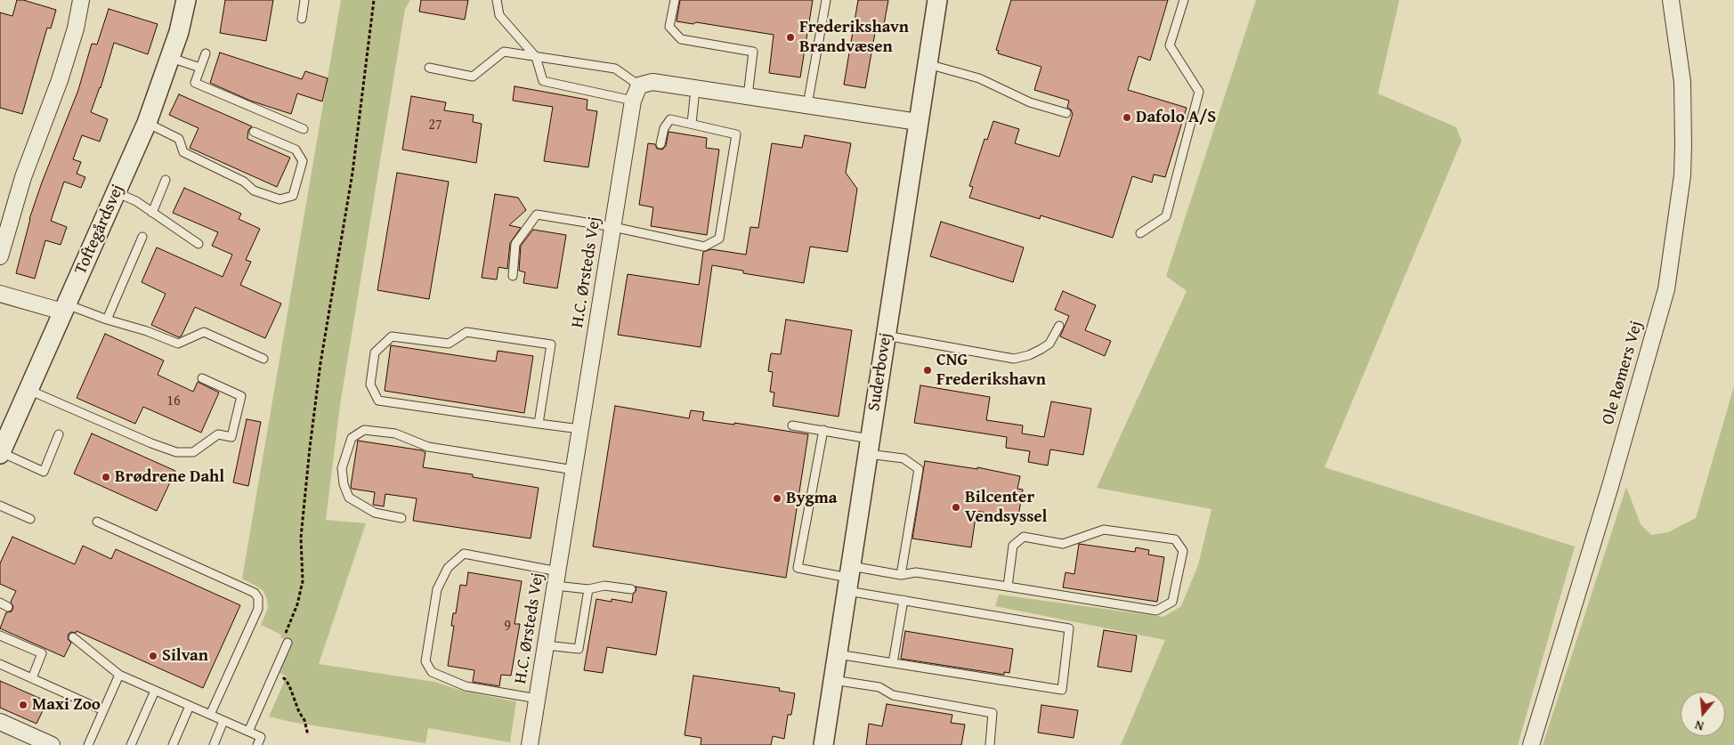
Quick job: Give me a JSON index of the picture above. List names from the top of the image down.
{
  "streets": {
    "street": [
      "Toftegårdsvej",
      "H.C. Ørsteds Vej",
      "Suderbovej",
      "Ole Rømers Vej"
    ]
  },
  "places": [
    "Frederikshavn Brandvæsen",
    "Dafolo A/S",
    "CNG Frederikshavn",
    "Brødrene Dahl",
    "Bygma",
    "Bilcenter Vendsyssel",
    "Silvan",
    "Maxi Zoo"
  ],
  "house_numbers": ["27", "16", "9"],
  "north": "bottom"
}
